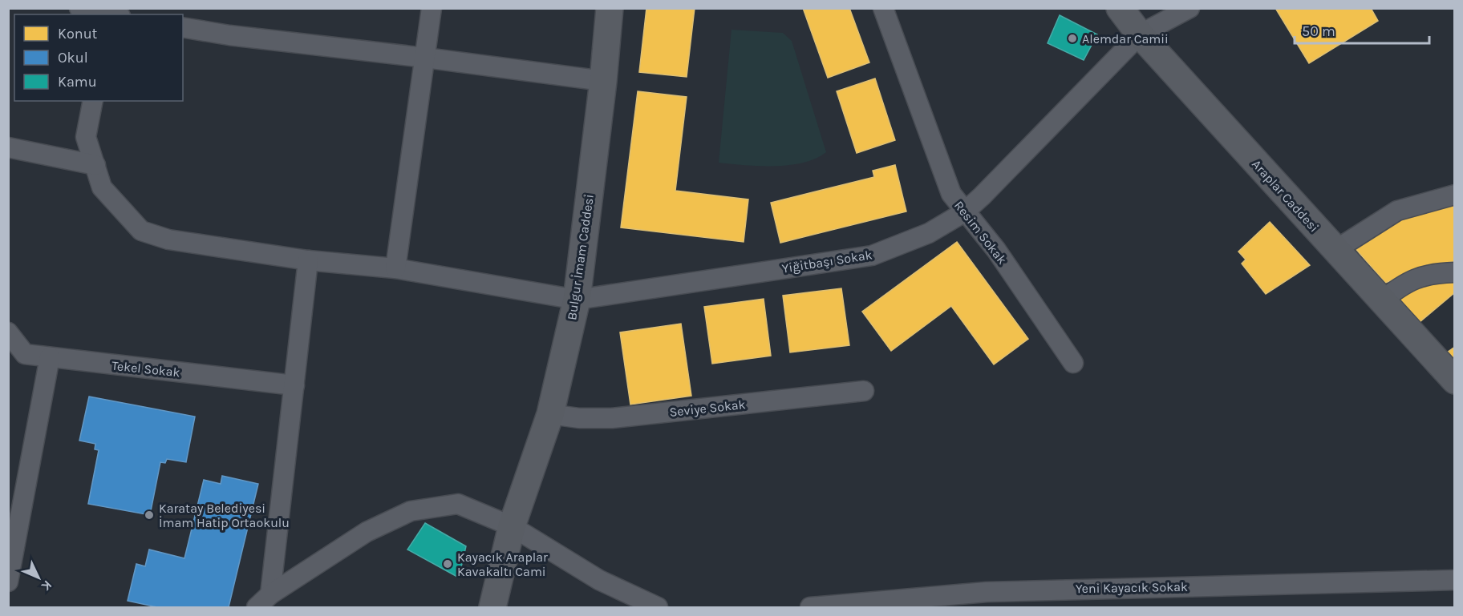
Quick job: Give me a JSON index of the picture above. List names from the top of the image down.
{
  "streets": {
    "street": [
      "Araplar Caddesi",
      "Resim Sokak",
      "Bulgur İmam Caddesi",
      "Yiğitbaşı Sokak",
      "Tekel Sokak",
      "Seviye Sokak",
      "Yeni Kayacık Sokak"
    ]
  },
  "crossings": [
    ["Araplar Caddesi", "Yiğitbaşı Sokak"],
    ["Resim Sokak", "Yiğitbaşı Sokak"],
    ["Bulgur İmam Caddesi", "Yiğitbaşı Sokak"],
    ["Bulgur İmam Caddesi", "Seviye Sokak"]
  ],
  "places": ["Alemdar Camii", "Karatay Belediyesi İmam Hatip Ortaokulu", "Kayacık Araplar Kavakaltı Cami"],
  "legend": ["Konut", "Okul", "Kamu"],
  "scale_bar": "50 m",
  "north": "bottom right"
}
